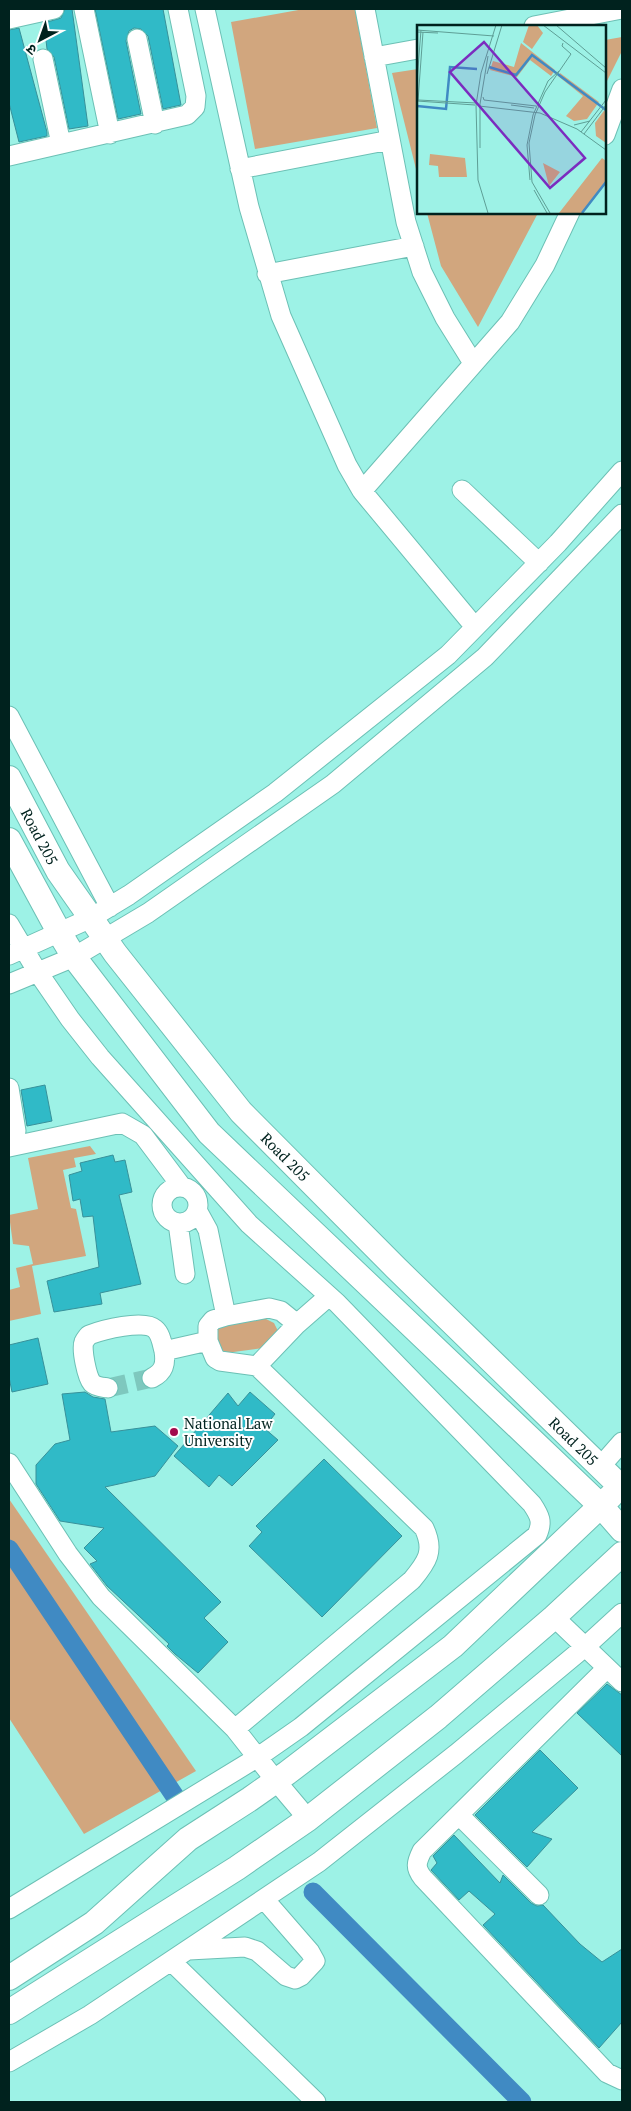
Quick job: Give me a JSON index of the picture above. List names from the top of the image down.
{
  "streets": {
    "main road": ["Road 205"]
  },
  "places": ["National Law University"],
  "north": "bottom left"
}
